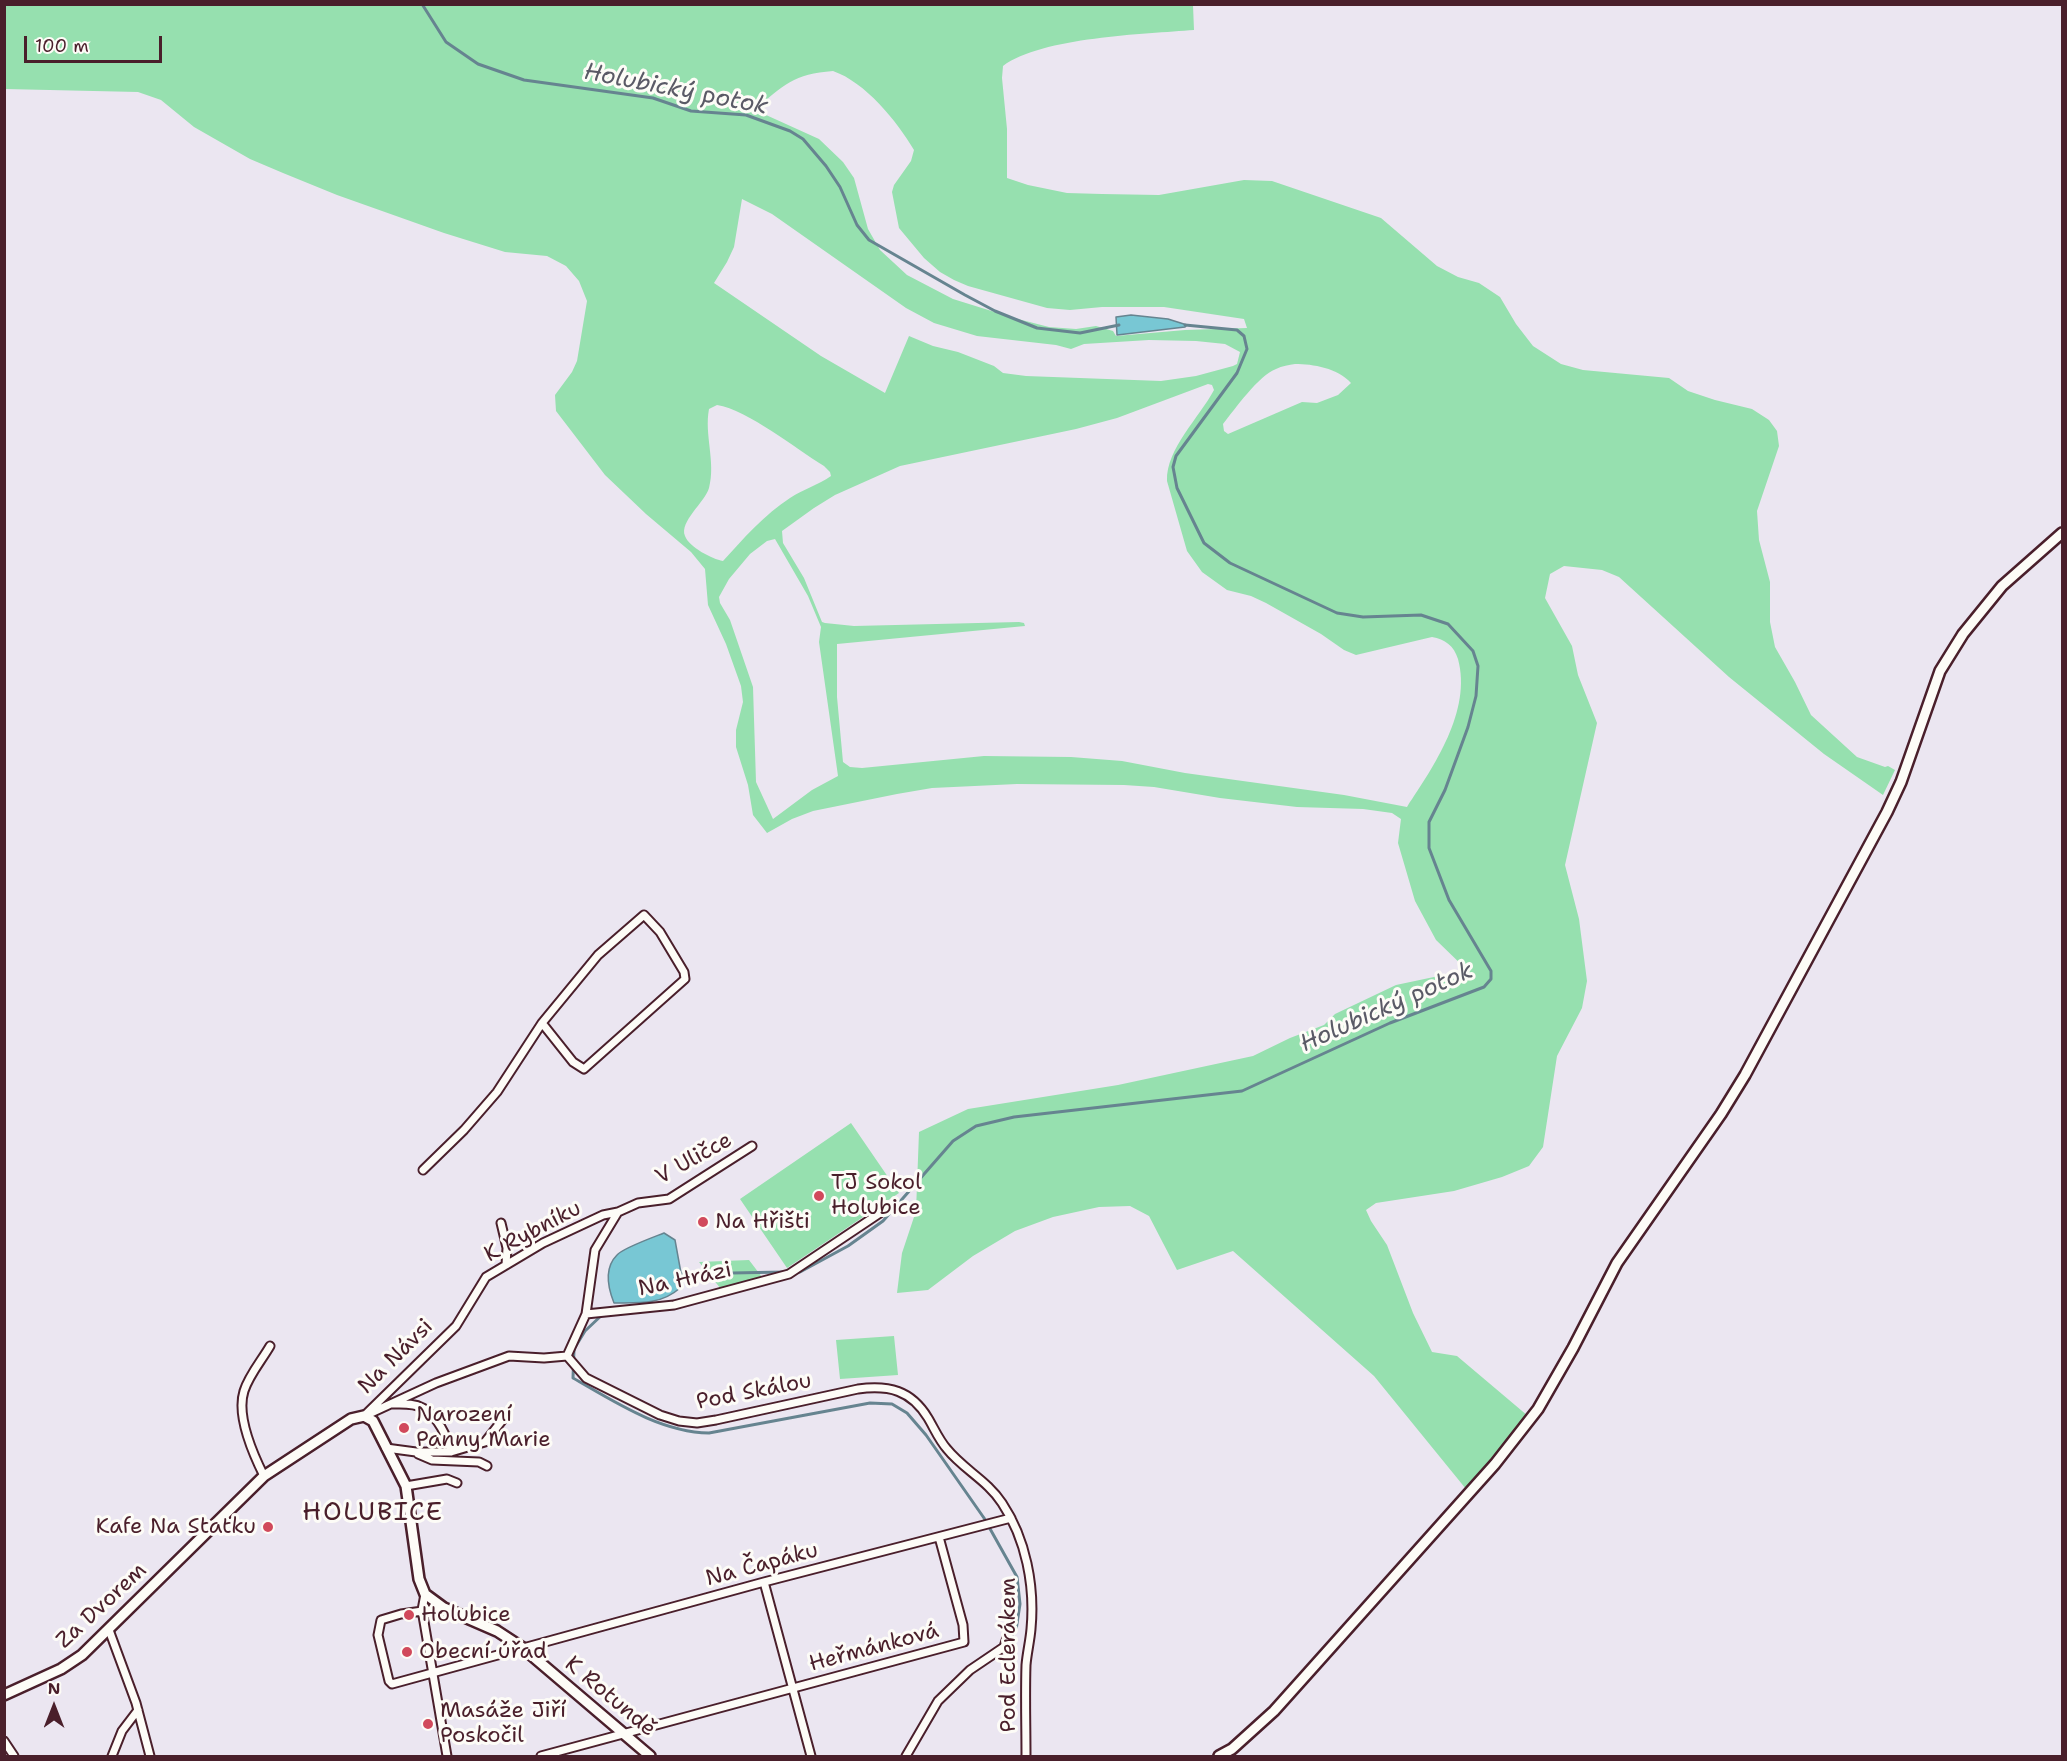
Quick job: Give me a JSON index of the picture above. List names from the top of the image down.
{
  "streets": {
    "street": [
      "V Uličce",
      "K Rybníku",
      "Na Hrázi",
      "Na Návsi",
      "Pod Skálou",
      "Na Čapáku",
      "Za Dvorem",
      "Heřmánková",
      "Pod Eclerákem",
      "K Rotundě"
    ]
  },
  "crossings": [
    ["V Uličce", "K Rybníku"],
    ["K Rybníku", "Na Návsi"],
    ["Na Návsi", "Pod Skálou"],
    ["Na Návsi", "Za Dvorem"],
    ["Pod Skálou", "Pod Eclerákem"],
    ["Na Čapáku", "Heřmánková"],
    ["Na Čapáku", "Pod Eclerákem"],
    ["Na Čapáku", "K Rotundě"],
    ["Heřmánková", "K Rotundě"]
  ],
  "districts": ["HOLUBICE"],
  "water": ["Holubický potok"],
  "places": [
    "TJ Sokol Holubice",
    "Na Hřišti",
    "Narození Panny Marie",
    "Kafe Na Statku",
    "Holubice",
    "Obecní úřad",
    "Masáže Jiří Poskočil"
  ],
  "scale_bar": "100 m",
  "north": "top"
}
